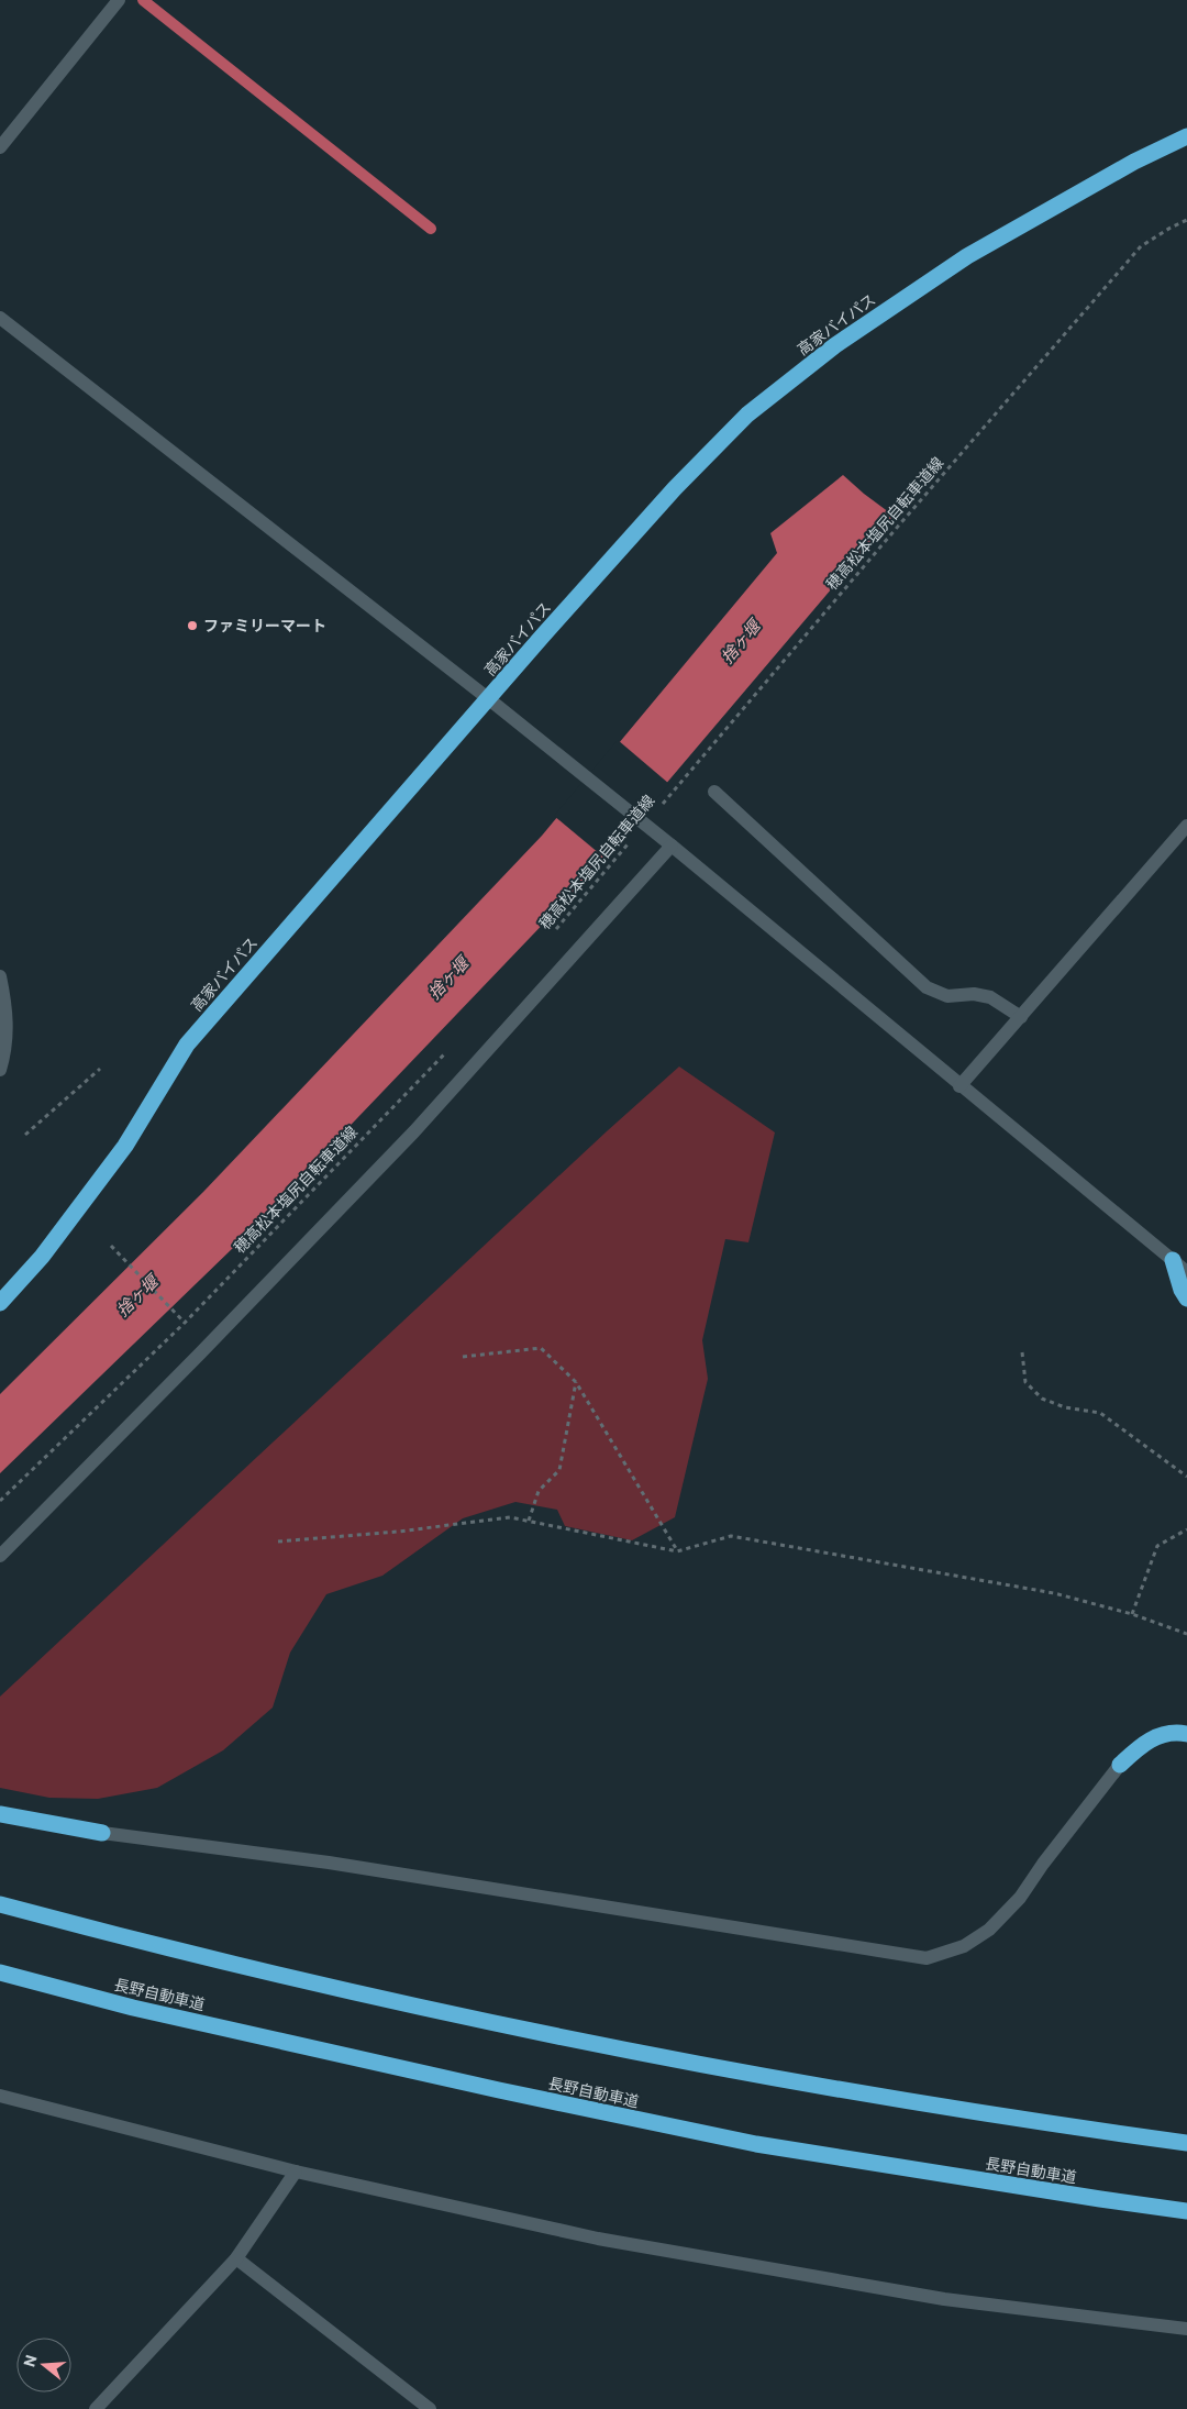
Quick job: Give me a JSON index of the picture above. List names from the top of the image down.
{
  "streets": {
    "highway": ["高家バイパス", "長野自動車道"],
    "path": ["穂高松本塩尻自転車道線"]
  },
  "water": ["捨ヶ堰"],
  "places": ["ファミリーマート"],
  "north": "left"
}
